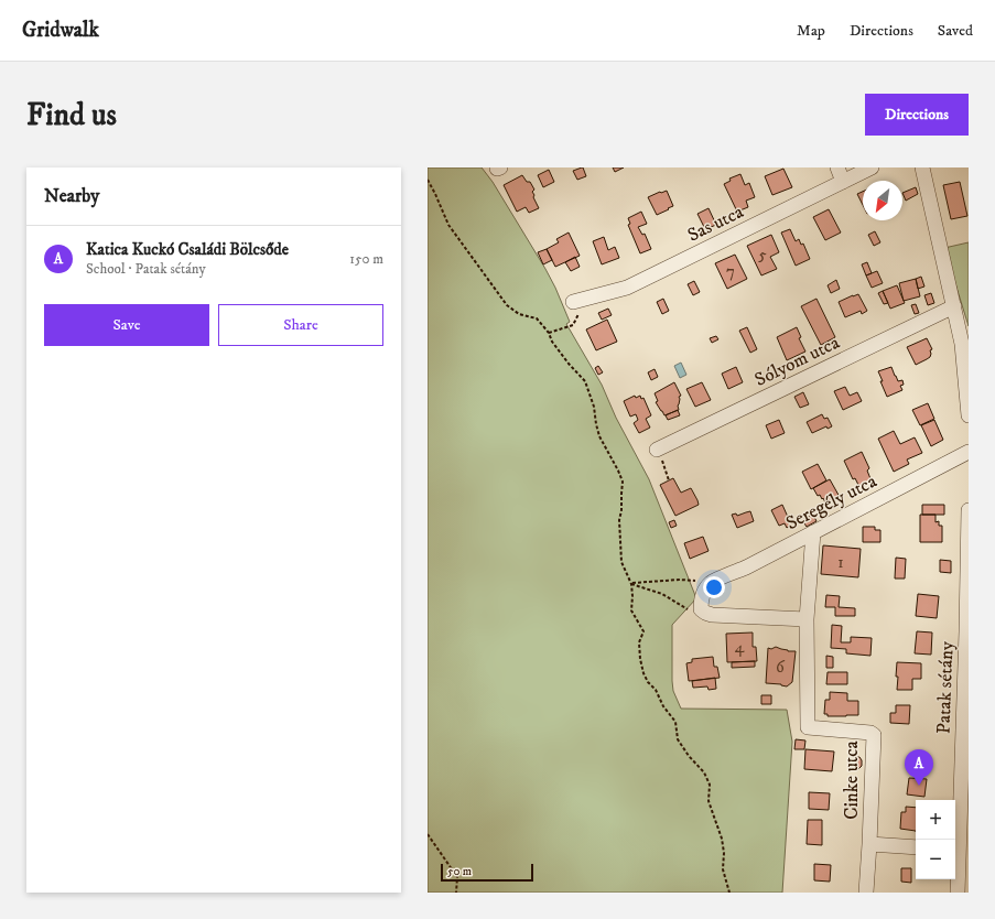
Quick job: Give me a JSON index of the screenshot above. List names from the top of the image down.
{
  "streets": {
    "street": [
      "Sas utca",
      "Sólyom utca",
      "Seregély utca",
      "Patak sétány",
      "Cinke utca"
    ]
  },
  "crossings": [
    ["Seregély utca", "Cinke utca"]
  ],
  "house_numbers": [
    "5",
    "7",
    "1",
    "4",
    "6"
  ],
  "scale_bar": "50 m",
  "north": "bottom left",
  "page": {
    "header": "Gridwalk",
    "nav": ["Map", "Directions", "Saved"],
    "buttons": [
      "Directions",
      ["Save", "Share"]
    ],
    "title": "Find us",
    "heading": "Nearby",
    "list": [
      {
        "mark": "A",
        "name": "Katica Kuckó Családi Bölcsőde",
        "note": "School · Patak sétány",
        "value": "150 m"
      }
    ],
    "pins": "A",
    "map_buttons": ["+", "−"],
    "scale": "50 m"
  }
}
